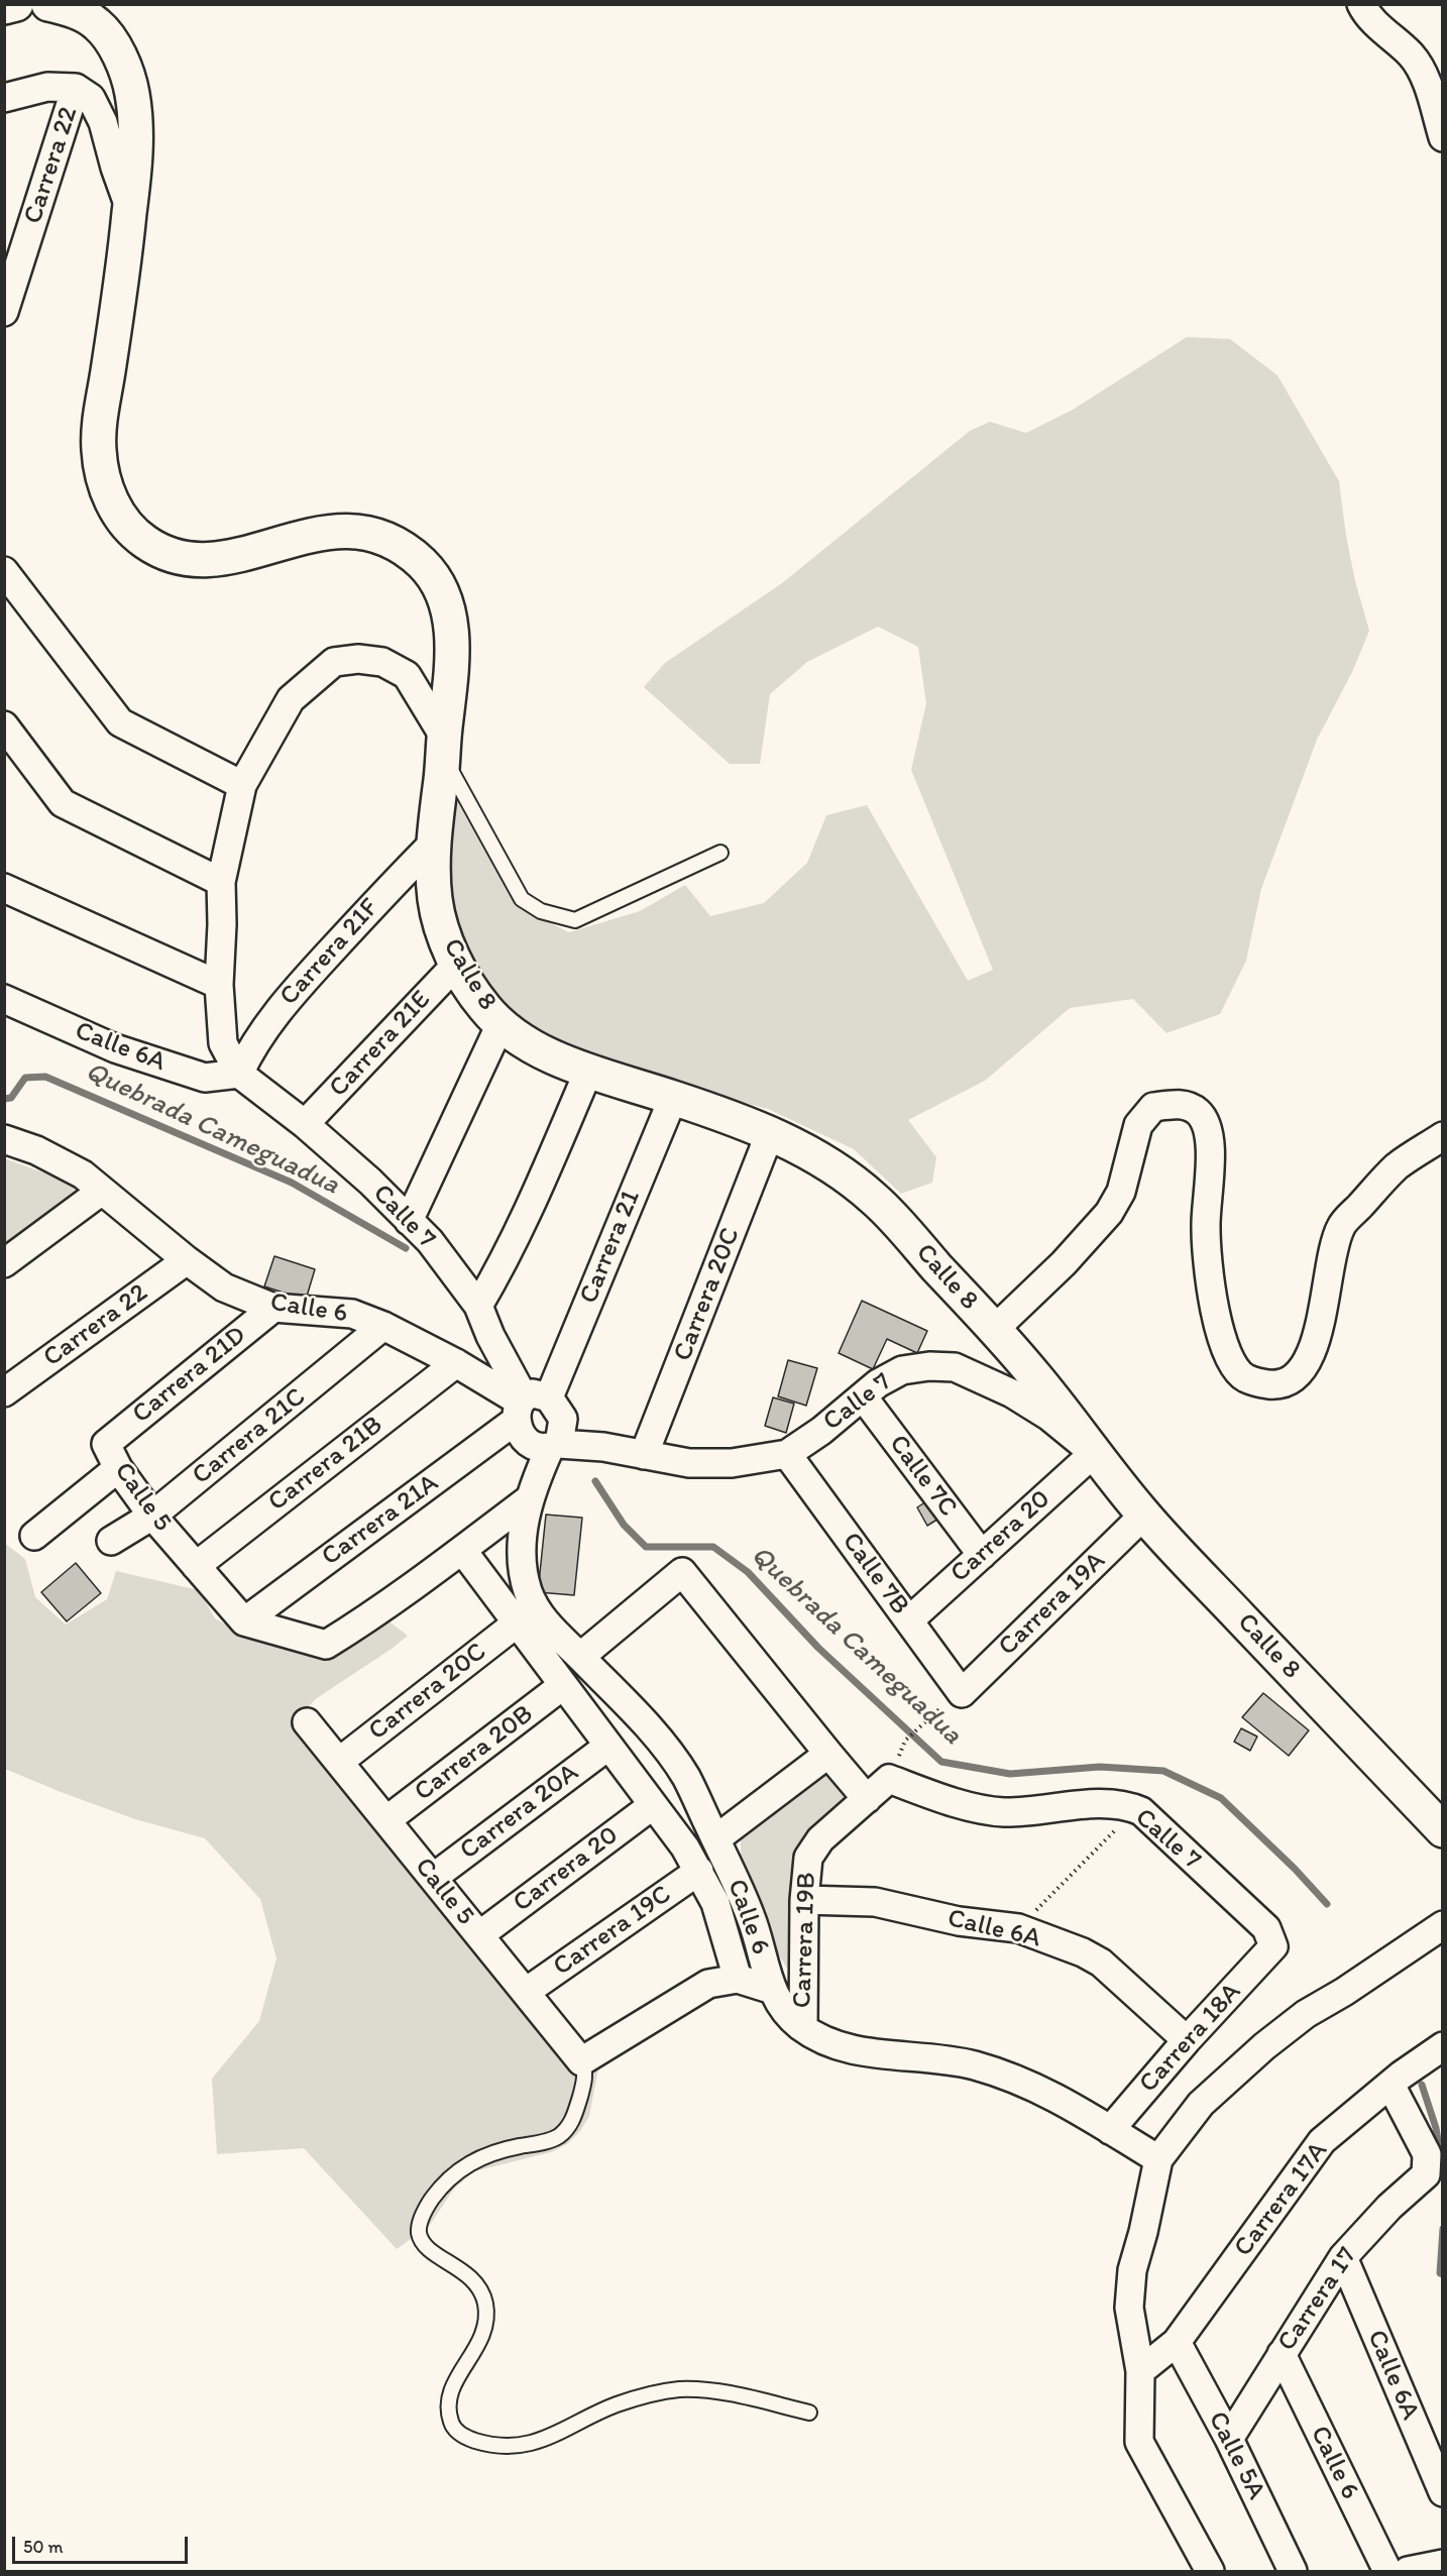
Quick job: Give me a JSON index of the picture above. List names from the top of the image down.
{
  "streets": {
    "main road": ["Calle 8"],
    "street": [
      "Carrera 22",
      "Carrera 21F",
      "Carrera 21E",
      "Calle 6A",
      "Calle 7",
      "Carrera 21",
      "Carrera 20C",
      "Calle 6",
      "Carrera 21D",
      "Carrera 21C",
      "Carrera 21B",
      "Calle 7C",
      "Calle 5",
      "Carrera 21A",
      "Carrera 20",
      "Calle 7B",
      "Carrera 19A",
      "Carrera 20B",
      "Carrera 20A",
      "Carrera 19C",
      "Carrera 19B",
      "Carrera 18A",
      "Carrera 17A",
      "Carrera 17",
      "Calle 5A"
    ]
  },
  "crossings": [
    ["Carrera 22", "Calle 6"],
    ["Carrera 21F", "Calle 8"],
    ["Carrera 21F", "Calle 6A"],
    ["Carrera 21F", "Calle 7"],
    ["Calle 8", "Carrera 21E"],
    ["Calle 8", "Calle 7"],
    ["Calle 8", "Carrera 21"],
    ["Calle 8", "Carrera 20C"],
    ["Calle 8", "Carrera 20"],
    ["Calle 8", "Carrera 19A"],
    ["Carrera 21E", "Calle 7"],
    ["Calle 6A", "Calle 7"],
    ["Calle 6A", "Carrera 19B"],
    ["Calle 6A", "Carrera 18A"],
    ["Calle 6A", "Carrera 17"],
    ["Calle 7", "Carrera 21"],
    ["Calle 7", "Carrera 20C"],
    ["Calle 7", "Calle 6"],
    ["Calle 7", "Calle 7C"],
    ["Calle 7", "Carrera 21A"],
    ["Calle 7", "Carrera 20"],
    ["Calle 7", "Calle 7B"],
    ["Calle 7", "Carrera 19B"],
    ["Calle 7", "Carrera 18A"],
    ["Carrera 21", "Calle 6"],
    ["Carrera 21", "Carrera 21A"],
    ["Carrera 20C", "Calle 5"],
    ["Calle 6", "Carrera 21D"],
    ["Calle 6", "Carrera 21C"],
    ["Calle 6", "Carrera 21B"],
    ["Calle 6", "Carrera 21A"],
    ["Calle 6", "Carrera 19B"],
    ["Calle 6", "Carrera 18A"],
    ["Calle 6", "Carrera 17"],
    ["Carrera 21D", "Calle 5"],
    ["Carrera 21C", "Calle 5"],
    ["Carrera 21B", "Calle 5"],
    ["Calle 7C", "Carrera 20"],
    ["Calle 5", "Carrera 21A"],
    ["Calle 5", "Carrera 20"],
    ["Calle 5", "Carrera 20B"],
    ["Calle 5", "Carrera 20A"],
    ["Calle 5", "Carrera 19C"],
    ["Calle 5", "Carrera 19B"],
    ["Carrera 20", "Calle 7B"],
    ["Calle 7B", "Carrera 19A"],
    ["Carrera 17A", "Carrera 17"],
    ["Carrera 17A", "Calle 5A"],
    ["Carrera 17", "Calle 5A"]
  ],
  "water": ["Quebrada Cameguadua"],
  "scale_bar": "50 m"
}
